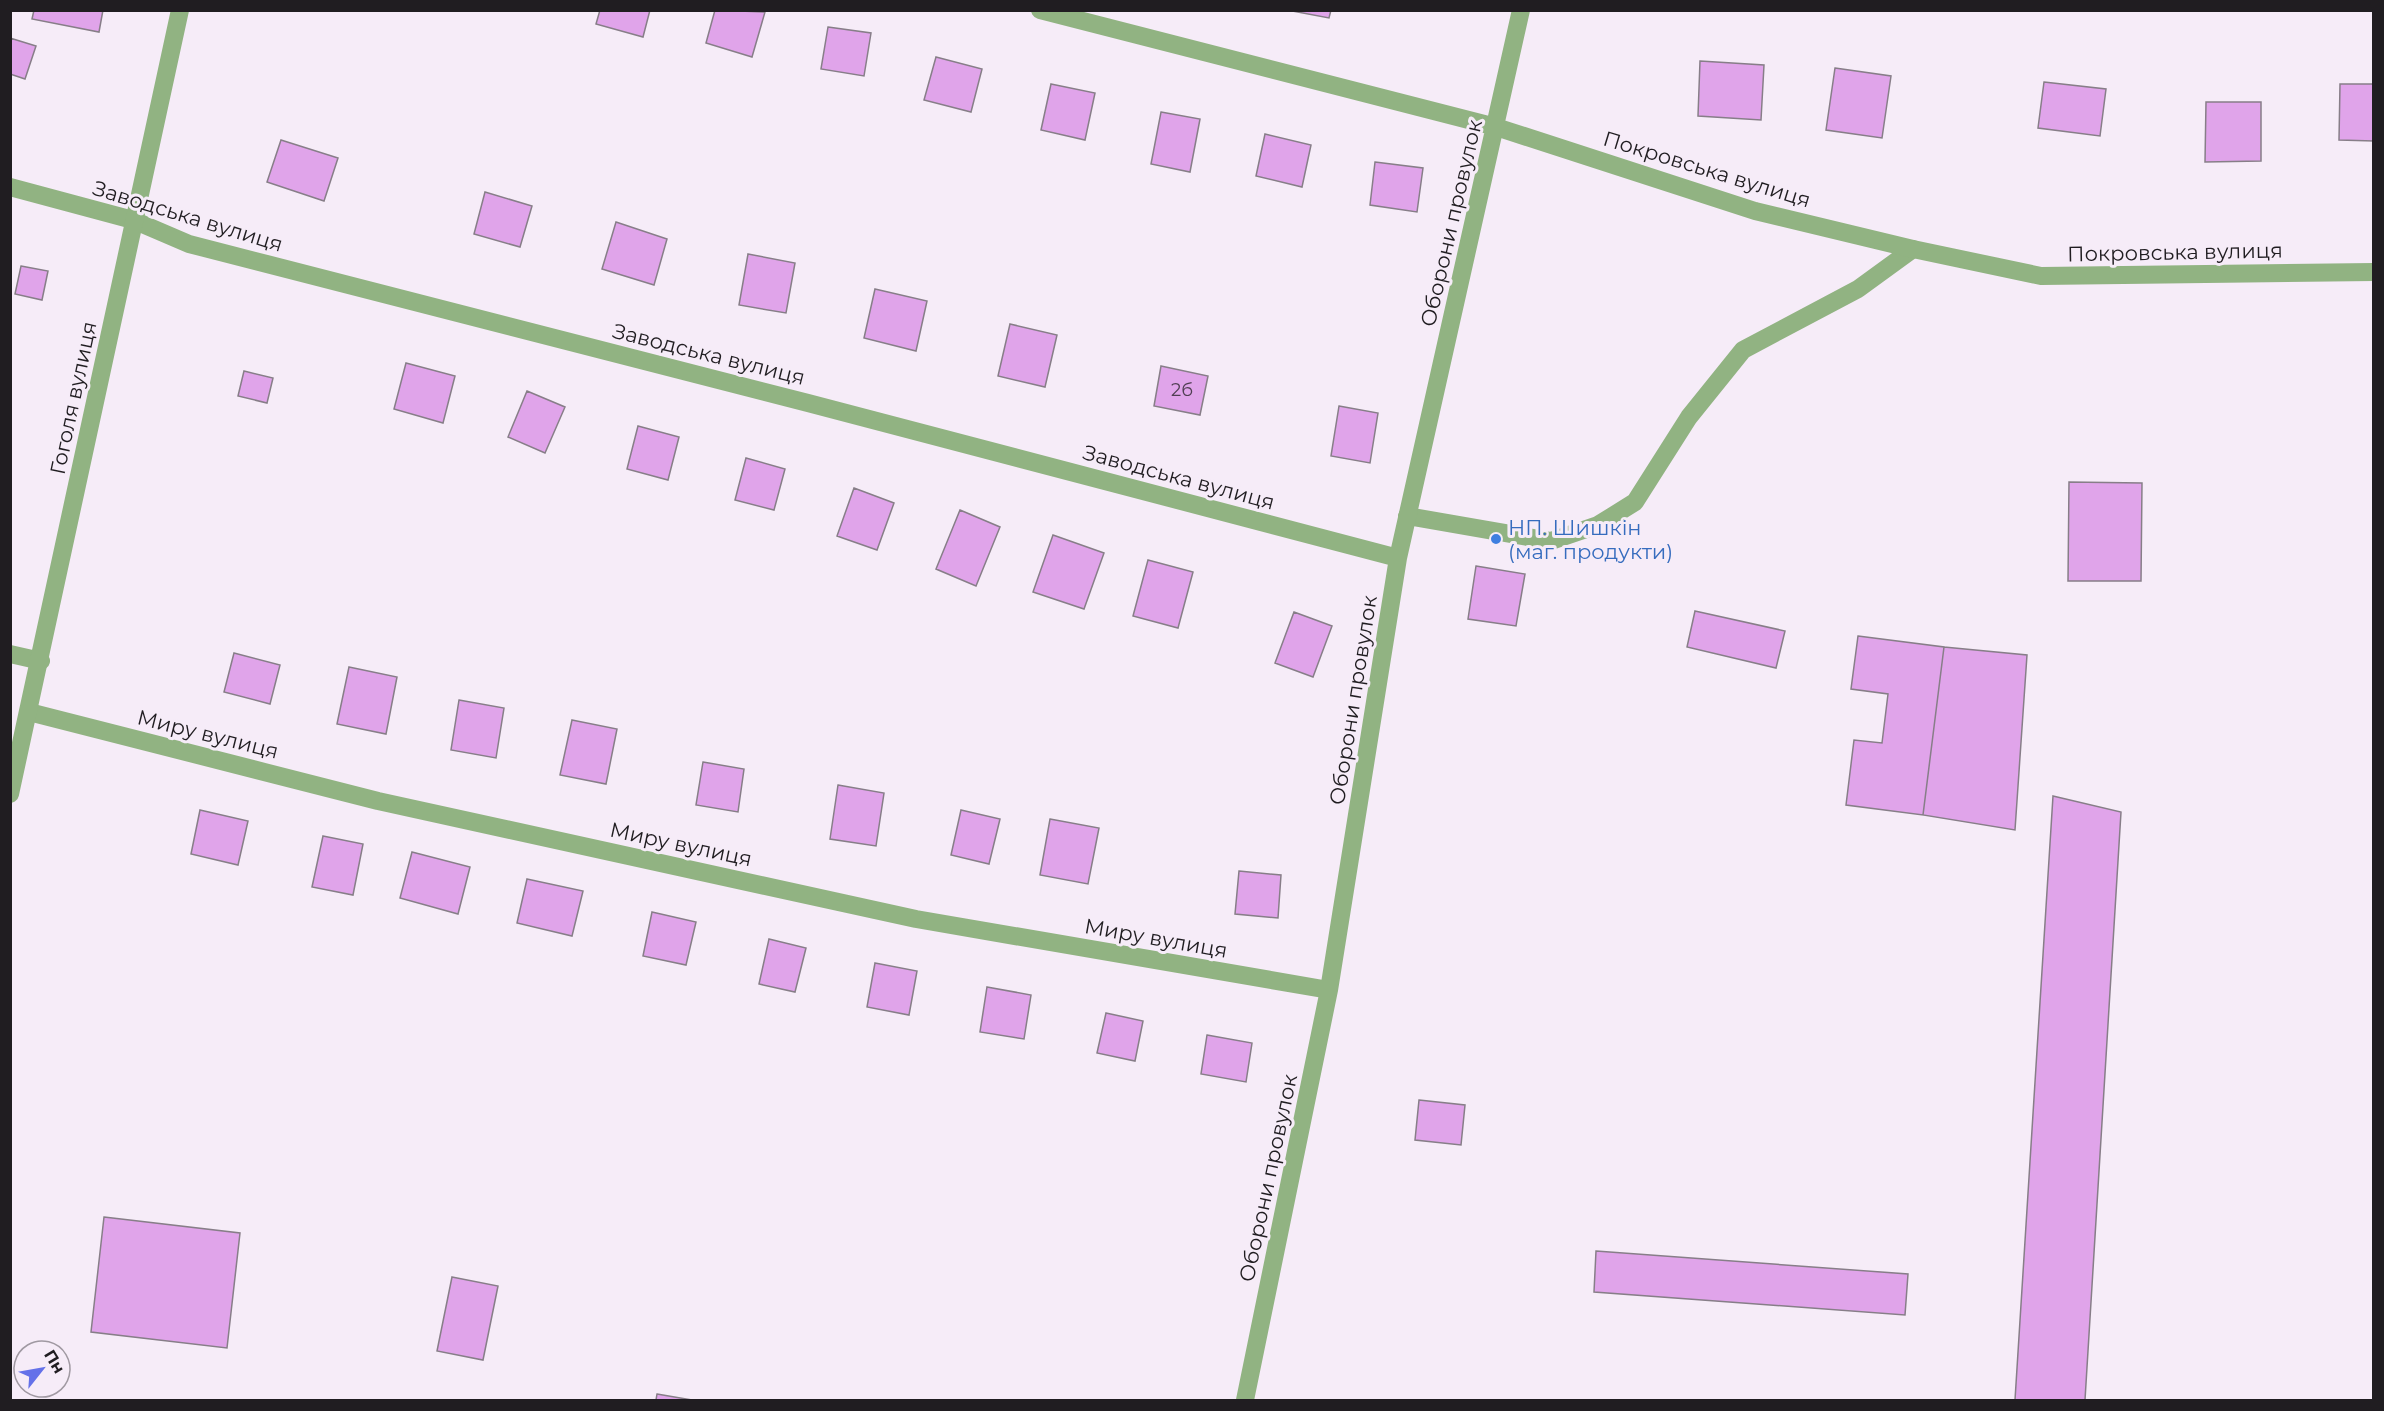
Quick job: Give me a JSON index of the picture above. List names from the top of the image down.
{
  "streets": {
    "street": [
      "Покровська вулиця",
      "Заводська вулиця",
      "Оборони провулок",
      "Гоголя вулиця",
      "Миру вулиця"
    ]
  },
  "crossings": [
    ["Покровська вулиця", "Оборони провулок"],
    ["Заводська вулиця", "Оборони провулок"],
    ["Заводська вулиця", "Гоголя вулиця"],
    ["Оборони провулок", "Миру вулиця"],
    ["Гоголя вулиця", "Миру вулиця"]
  ],
  "places": ["НП. Шишкін (маг. продукти)"],
  "house_numbers": ["2б"],
  "north": "top right"
}
